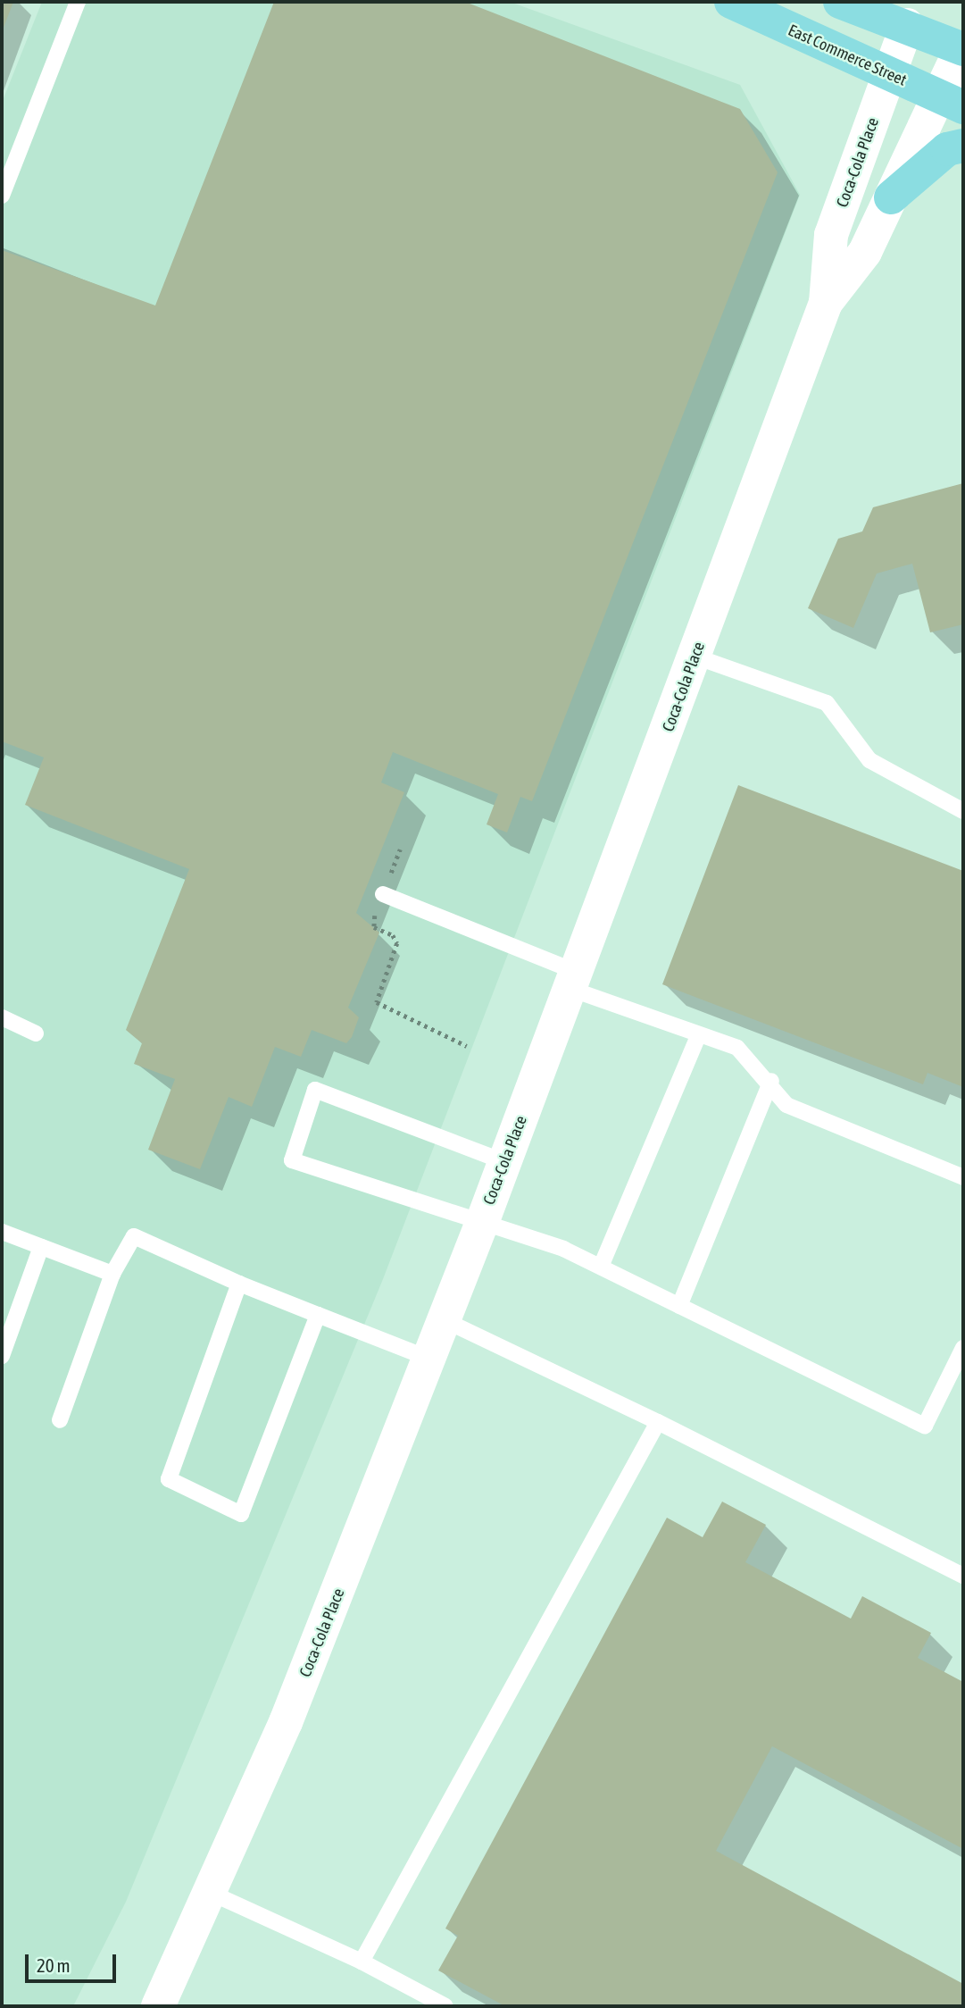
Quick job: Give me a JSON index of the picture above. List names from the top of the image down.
{
  "streets": {
    "main road": ["East Commerce Street"],
    "street": ["Coca-Cola Place"]
  },
  "crossings": [
    ["East Commerce Street", "Coca-Cola Place"]
  ],
  "scale_bar": "20 m"
}
